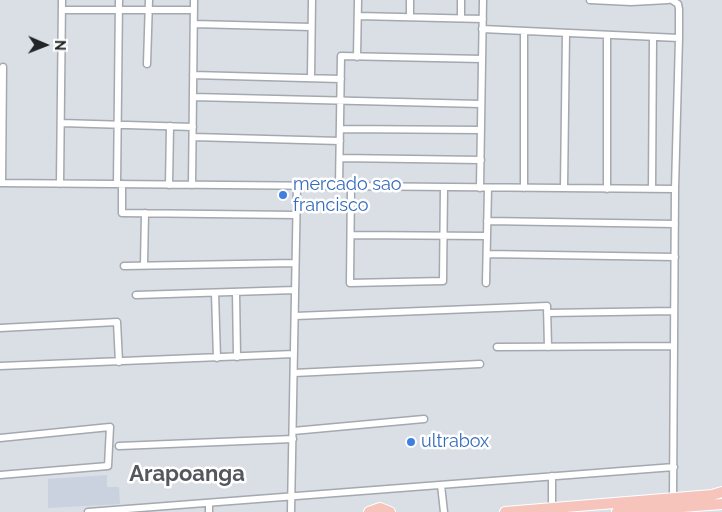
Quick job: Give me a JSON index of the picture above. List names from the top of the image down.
{
  "districts": ["Arapoanga"],
  "places": ["mercado sao francisco", "ultrabox"],
  "north": "right"
}
